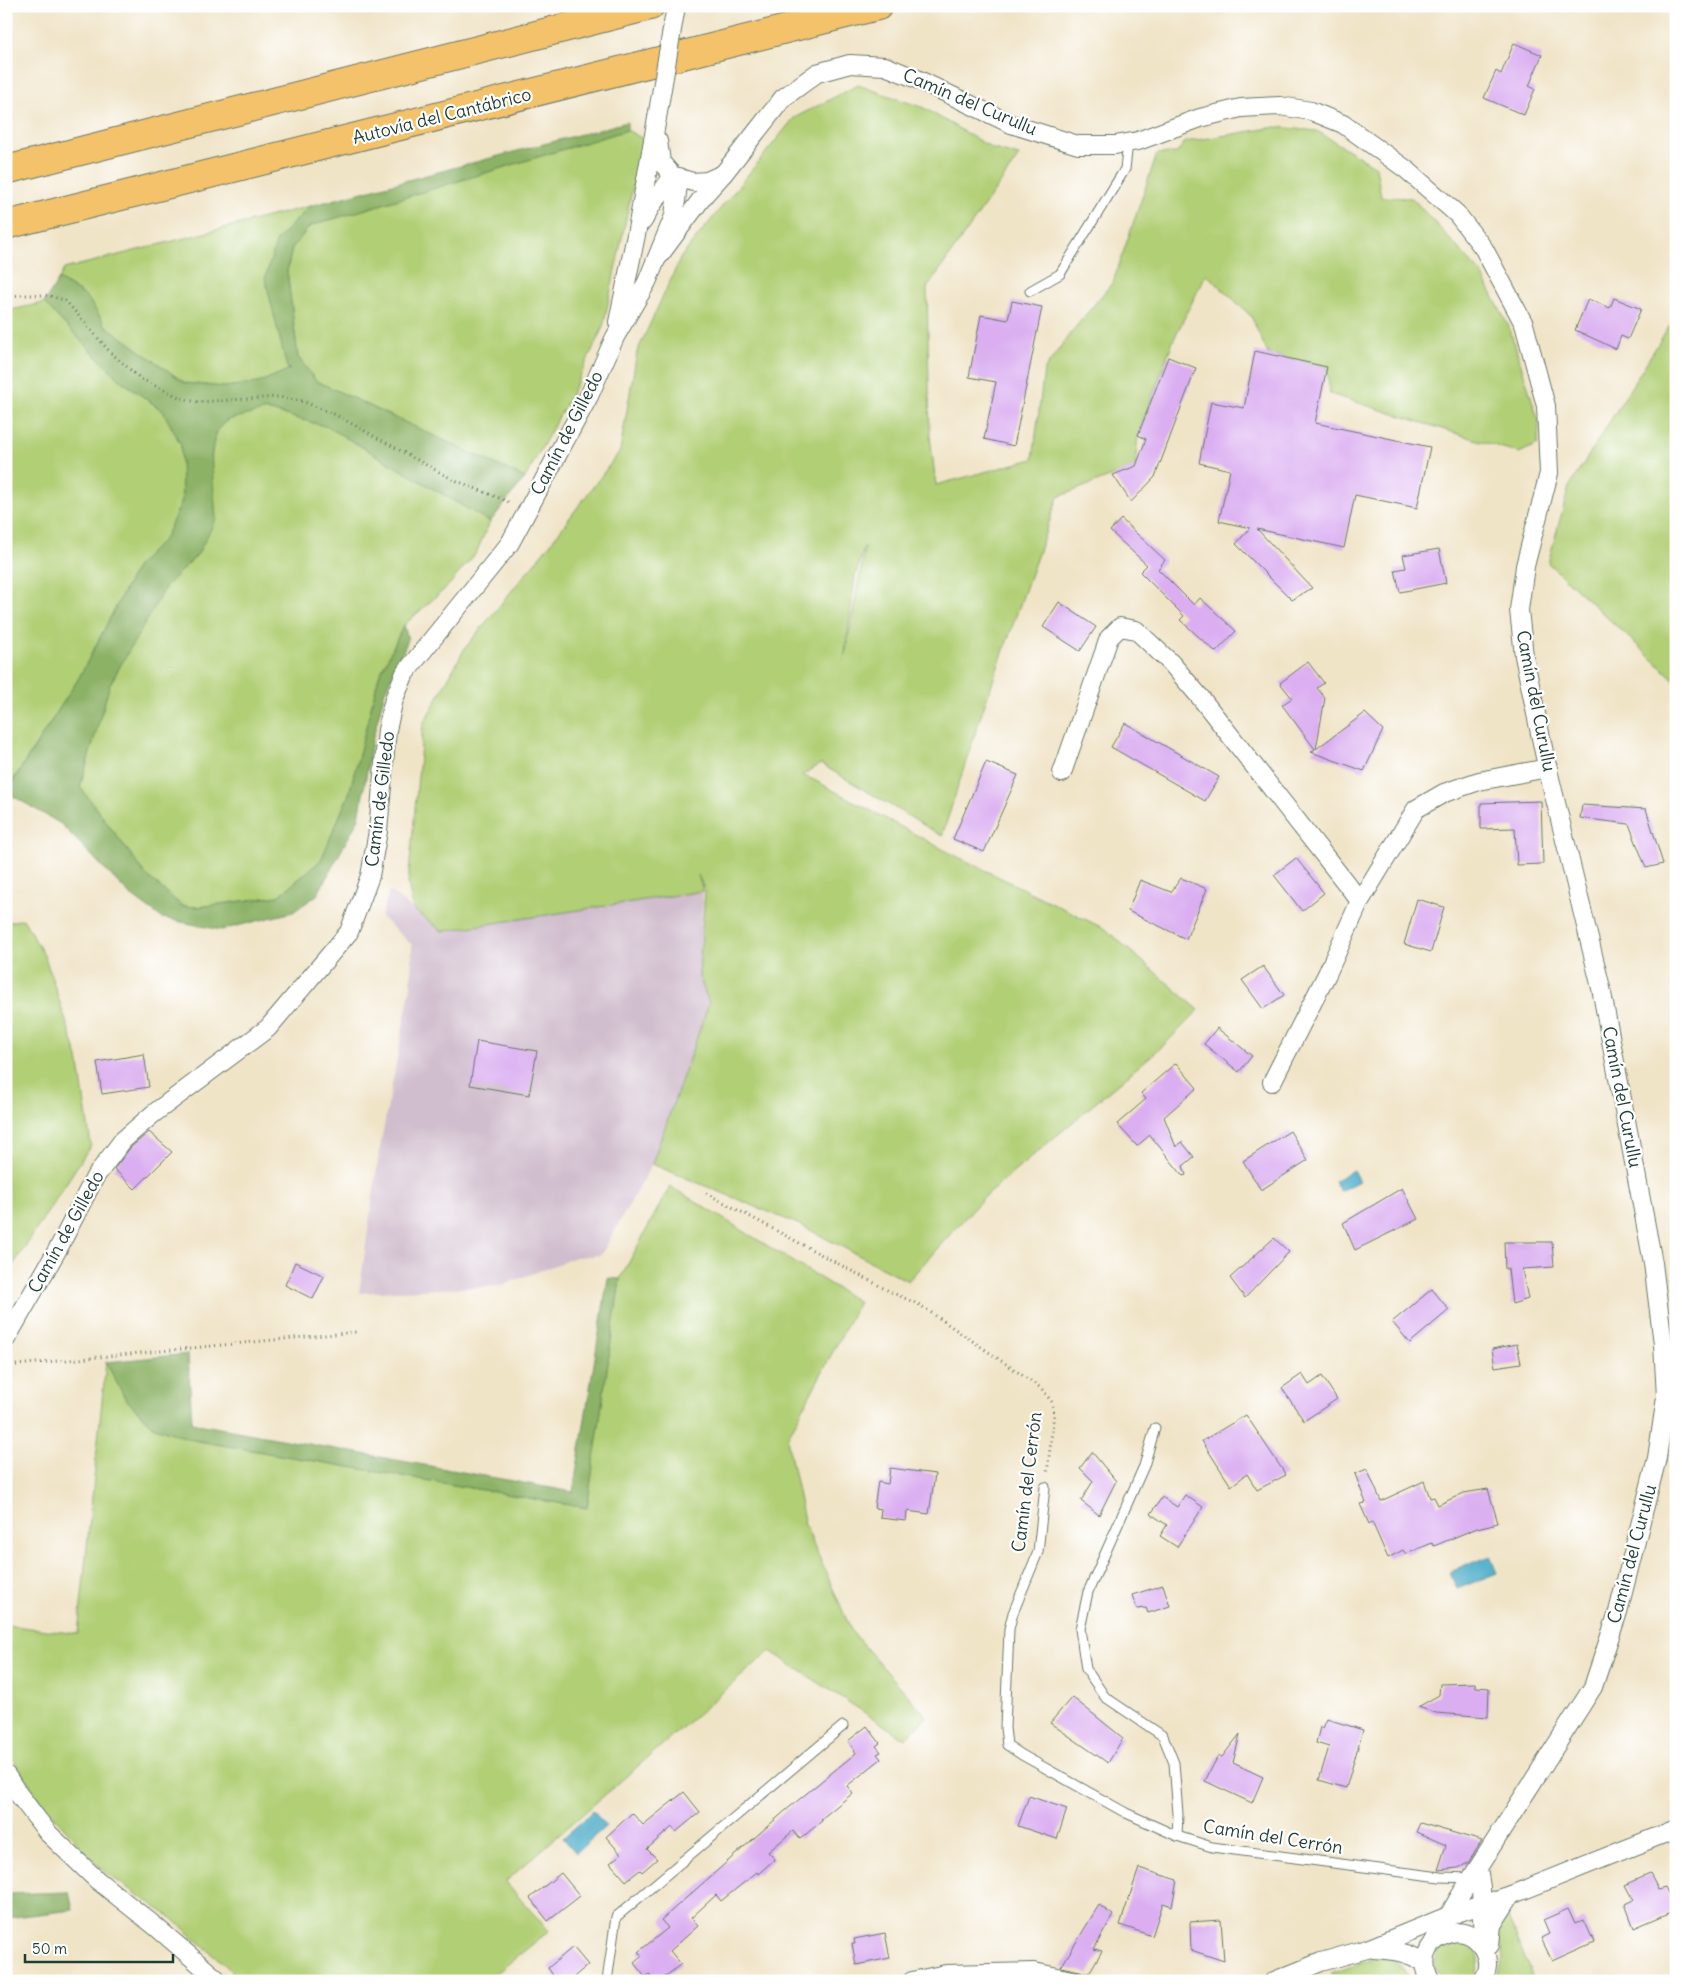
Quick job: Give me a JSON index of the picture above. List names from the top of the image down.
{
  "streets": {
    "highway": ["Autovía del Cantábrico"],
    "street": ["Camín del Curullu", "Camín de Gilledo"],
    "lane": ["Camín del Cerrón"]
  },
  "crossings": [
    ["Camín del Curullu", "Camín de Gilledo"],
    ["Camín del Curullu", "Camín del Cerrón"]
  ],
  "scale_bar": "50 m"
}
